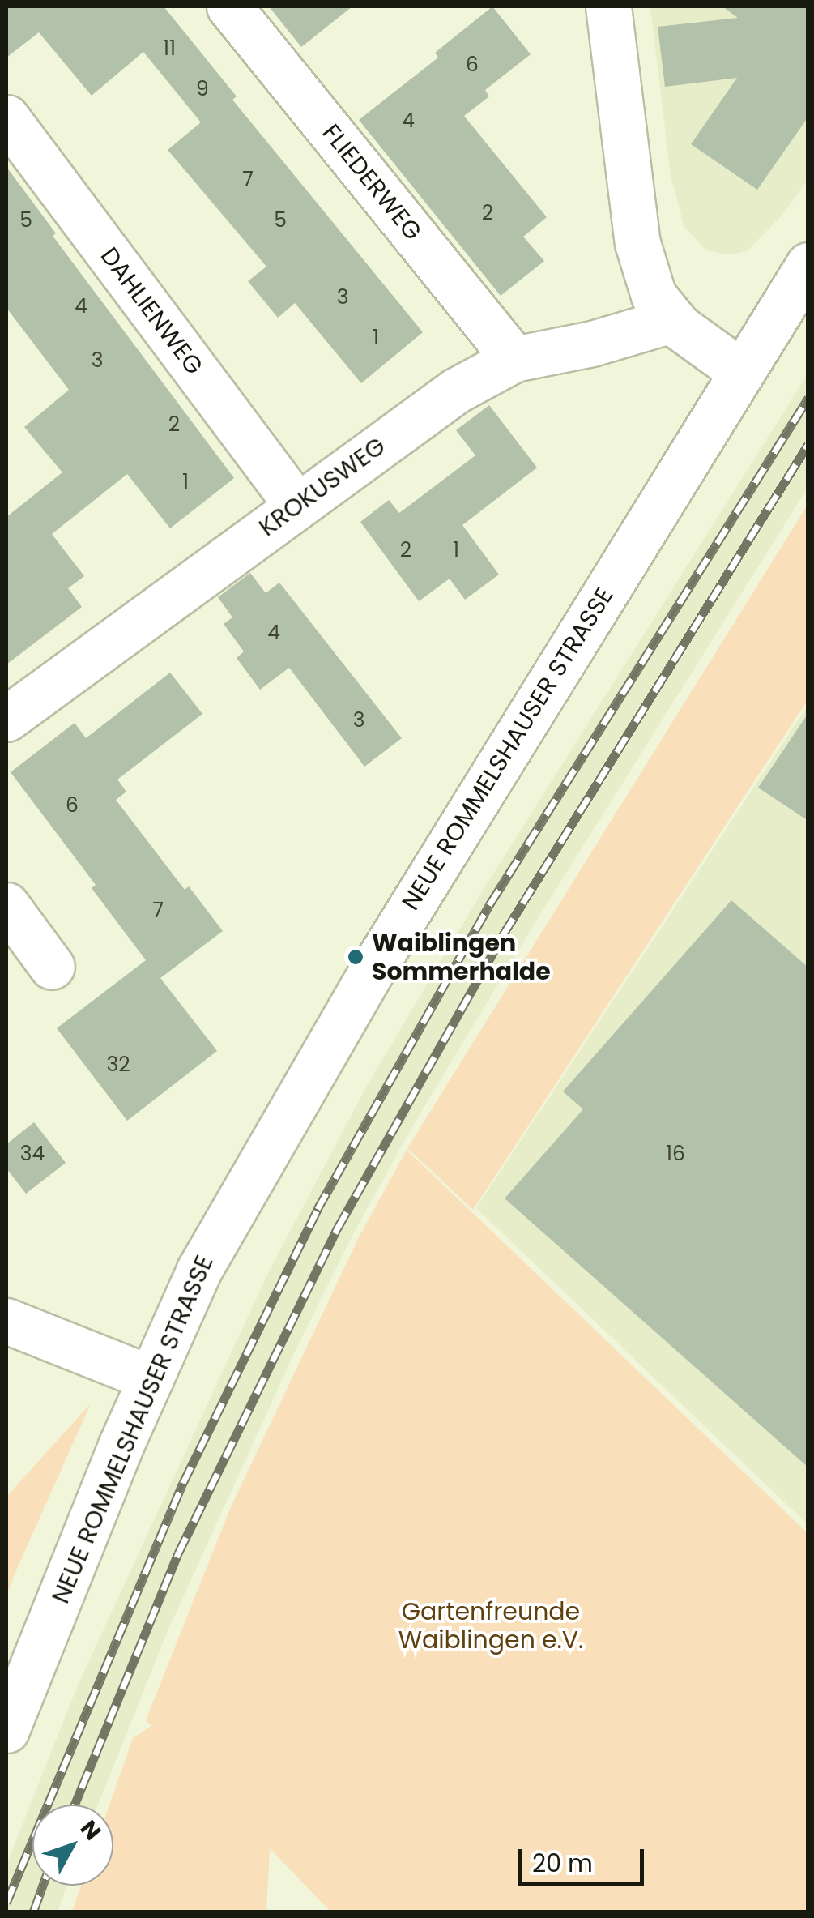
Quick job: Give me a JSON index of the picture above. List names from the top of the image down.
{
  "streets": {
    "street": [
      "FLIEDERWEG",
      "DAHLIENWEG",
      "KROKUSWEG",
      "NEUE ROMMELSHAUSER STRASSE"
    ]
  },
  "crossings": [
    ["FLIEDERWEG", "KROKUSWEG"],
    ["DAHLIENWEG", "KROKUSWEG"]
  ],
  "parks": ["Gartenfreunde Waiblingen e.V."],
  "places": ["Waiblingen Sommerhalde"],
  "house_numbers": [
    "11",
    "6",
    "9",
    "4",
    "7",
    "2",
    "5",
    "5",
    "3",
    "4",
    "1",
    "3",
    "2",
    "1",
    "2",
    "1",
    "4",
    "3",
    "6",
    "7",
    "32",
    "34",
    "16"
  ],
  "scale_bar": "20 m",
  "north": "top right"
}
